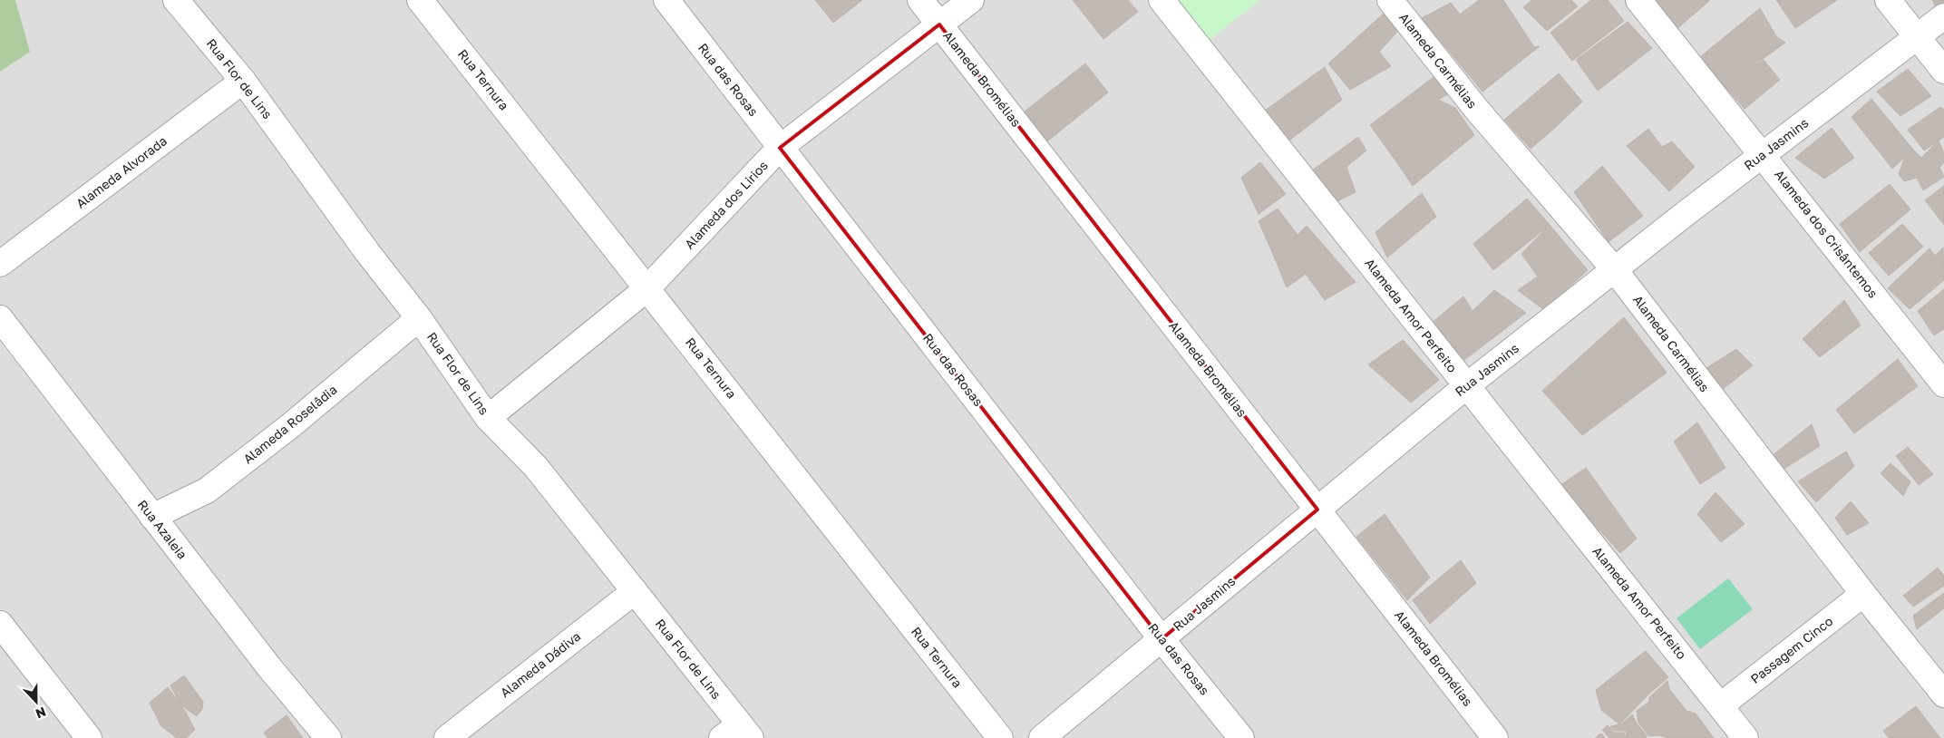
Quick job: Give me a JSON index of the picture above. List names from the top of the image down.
{
  "streets": {
    "street": [
      "Alameda Carmélias",
      "Rua Flor de Lins",
      "Alameda Bromélias",
      "Rua Ternura",
      "Rua das Rosas",
      "Rua Jasmins",
      "Alameda Alvorada",
      "Alameda dos Lirios",
      "Alameda dos Crisântemos",
      "Alameda Amor Perfeito",
      "Alameda Roselâdia",
      "Rua Azaleia",
      "Passagem Cinco",
      "Alameda Dádiva"
    ]
  },
  "crossings": [
    ["Alameda Carmélias", "Rua Jasmins"],
    ["Alameda Carmélias", "Passagem Cinco"],
    ["Rua Flor de Lins", "Alameda Alvorada"],
    ["Rua Flor de Lins", "Alameda dos Lirios"],
    ["Rua Flor de Lins", "Alameda Roselâdia"],
    ["Rua Flor de Lins", "Alameda Dádiva"],
    ["Alameda Bromélias", "Rua Jasmins"],
    ["Alameda Bromélias", "Alameda dos Lirios"],
    ["Rua Ternura", "Alameda dos Lirios"],
    ["Rua das Rosas", "Rua Jasmins"],
    ["Rua das Rosas", "Alameda dos Lirios"],
    ["Rua Jasmins", "Alameda dos Crisântemos"],
    ["Rua Jasmins", "Alameda Amor Perfeito"],
    ["Alameda Amor Perfeito", "Passagem Cinco"],
    ["Alameda Roselâdia", "Rua Azaleia"]
  ],
  "north": "bottom"
}
